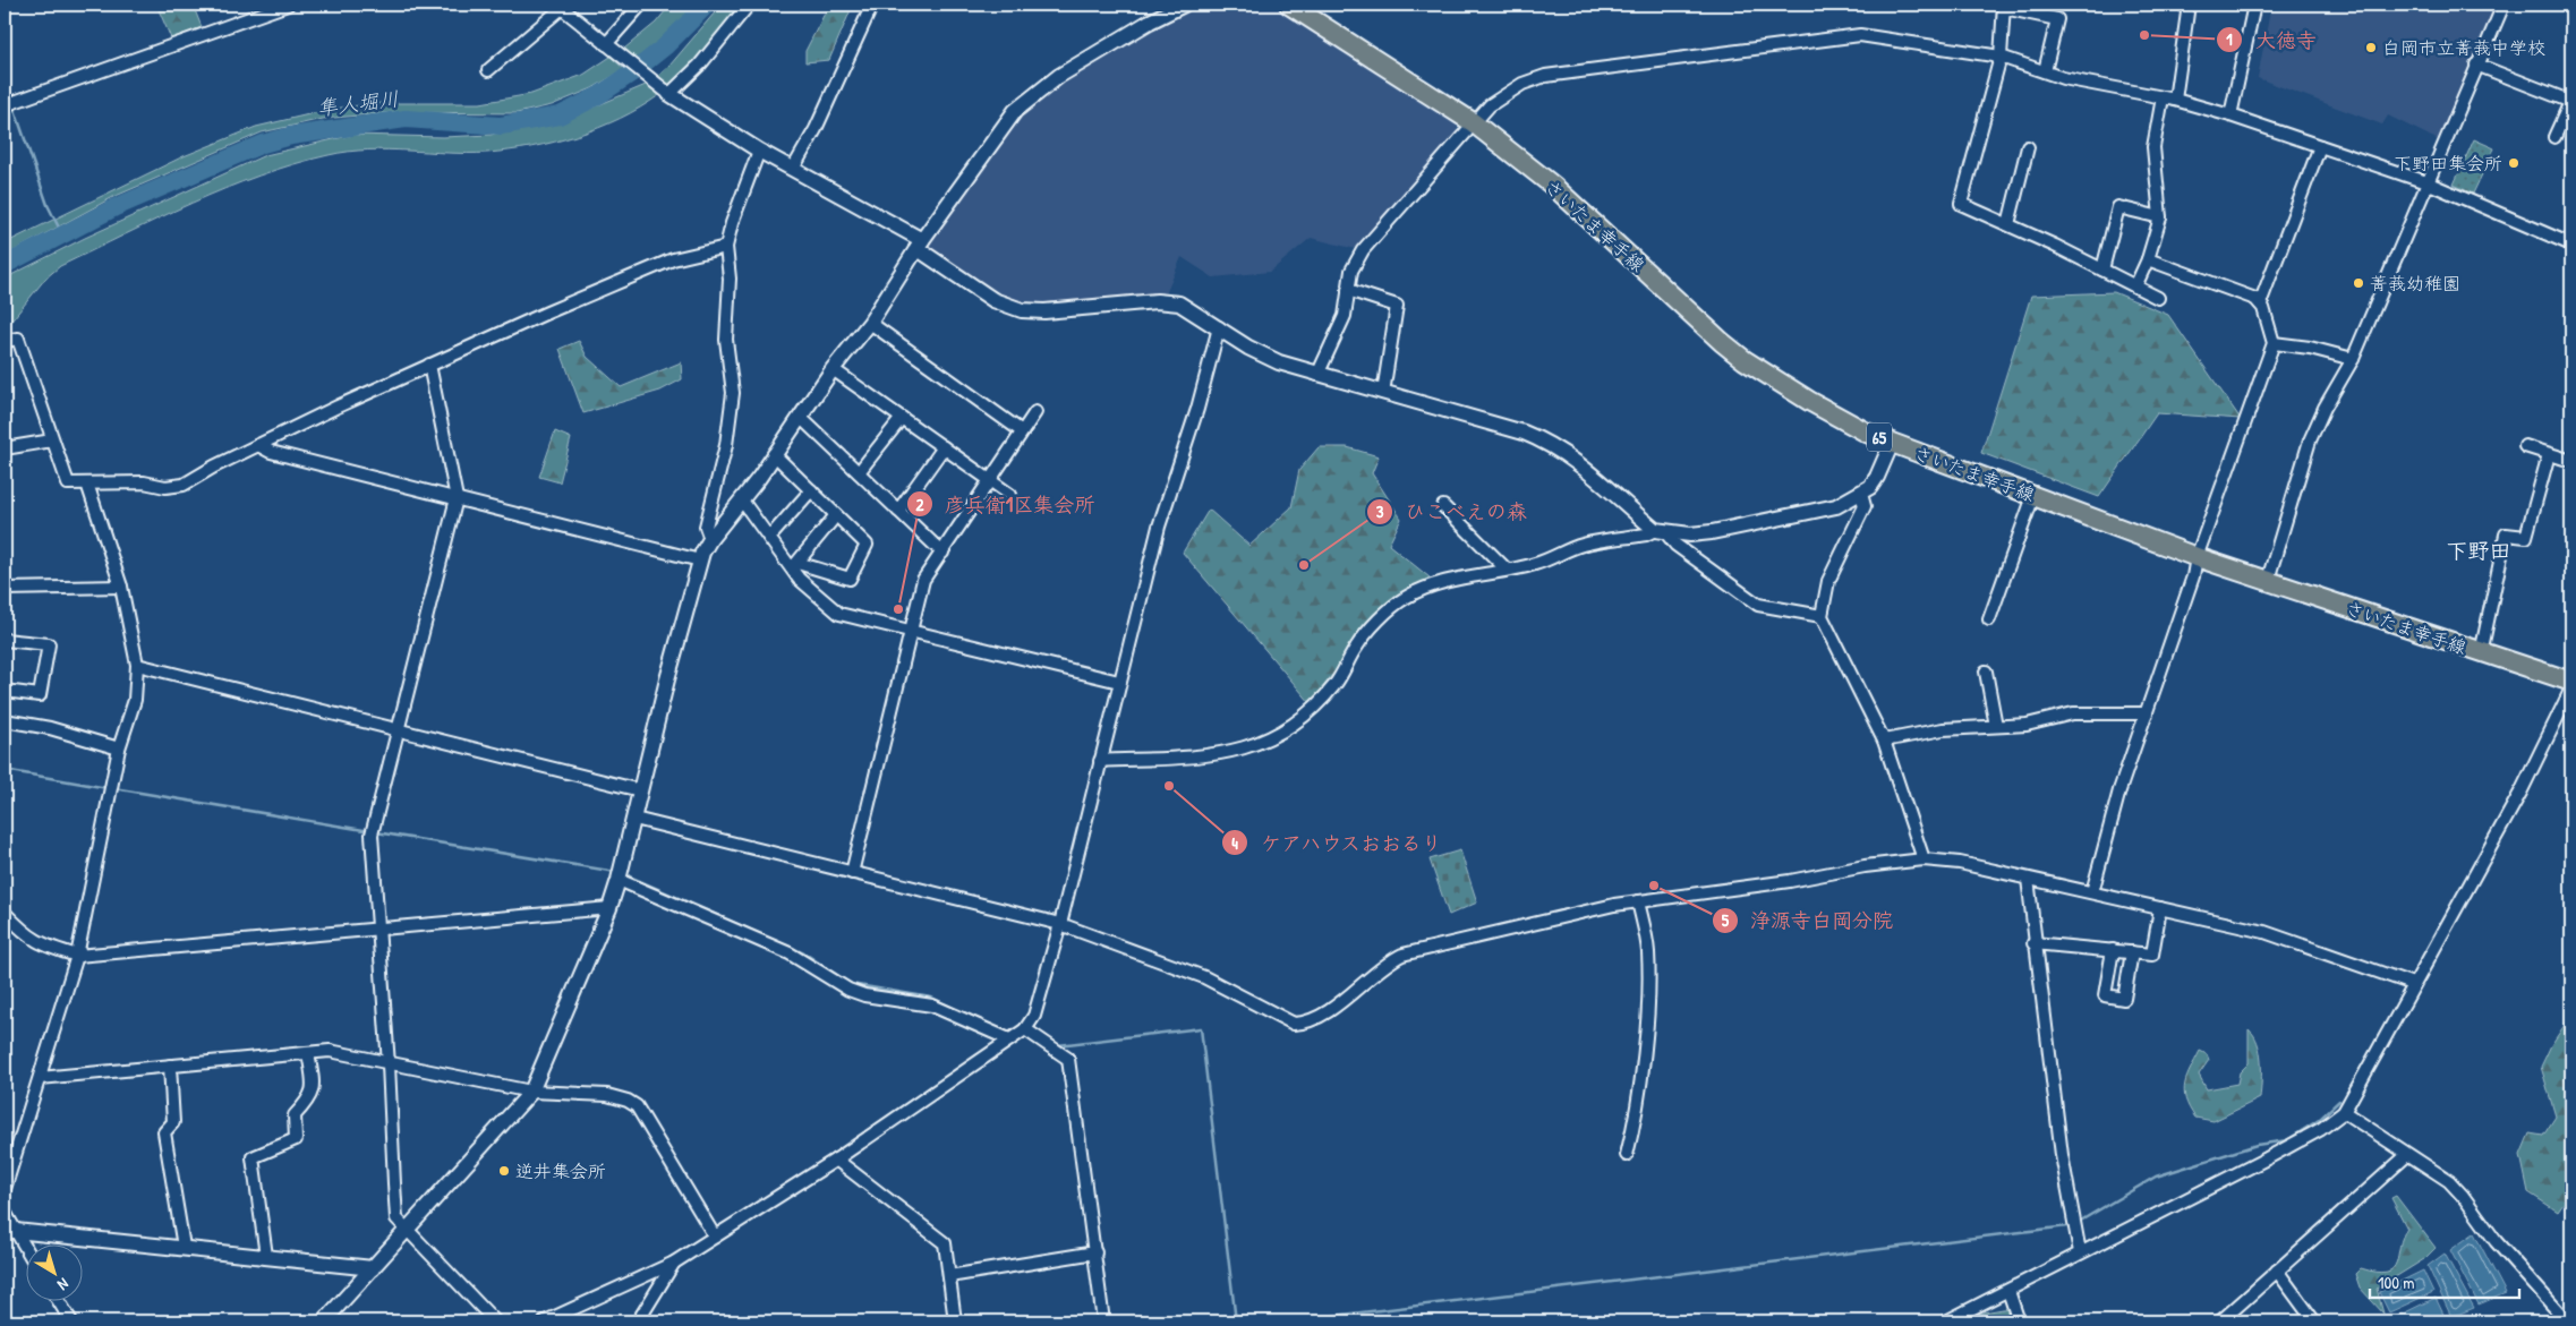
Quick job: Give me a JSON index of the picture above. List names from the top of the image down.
{
  "streets": {
    "main road": ["さいたま幸手線", "65"]
  },
  "districts": ["下野田"],
  "water": ["隼人堀川"],
  "places": [
    "大徳寺",
    "白岡市立菁莪中学校",
    "下野田集会所",
    "菁莪幼稚園",
    "ひこべえの森",
    "彦兵衛1区集会所",
    "ケアハウスおおるり",
    "浄源寺白岡分院",
    "逆井集会所"
  ],
  "scale_bar": "100 m",
  "north": "bottom right"
}
